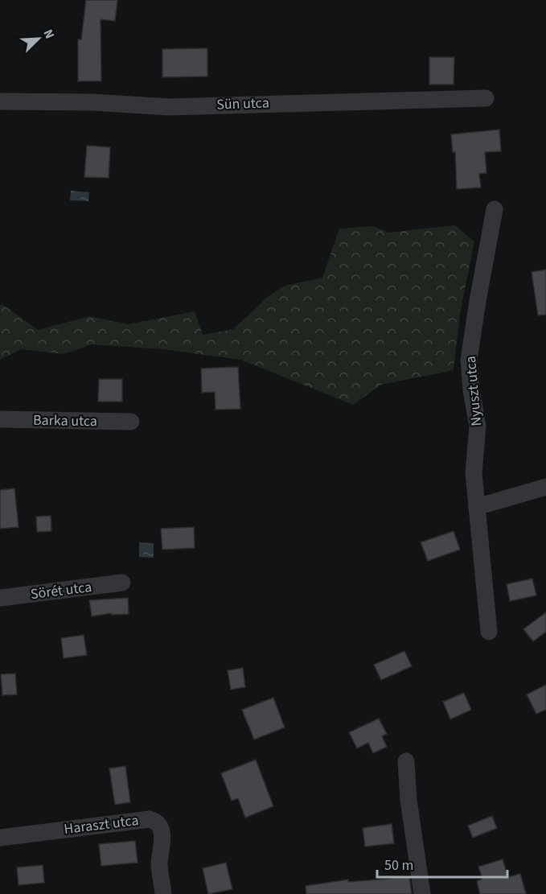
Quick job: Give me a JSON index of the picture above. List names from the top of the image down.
{
  "streets": {
    "street": [
      "Sün utca",
      "Nyuszt utca",
      "Barka utca",
      "Sörét utca",
      "Haraszt utca"
    ]
  },
  "scale_bar": "50 m",
  "north": "top right"
}
